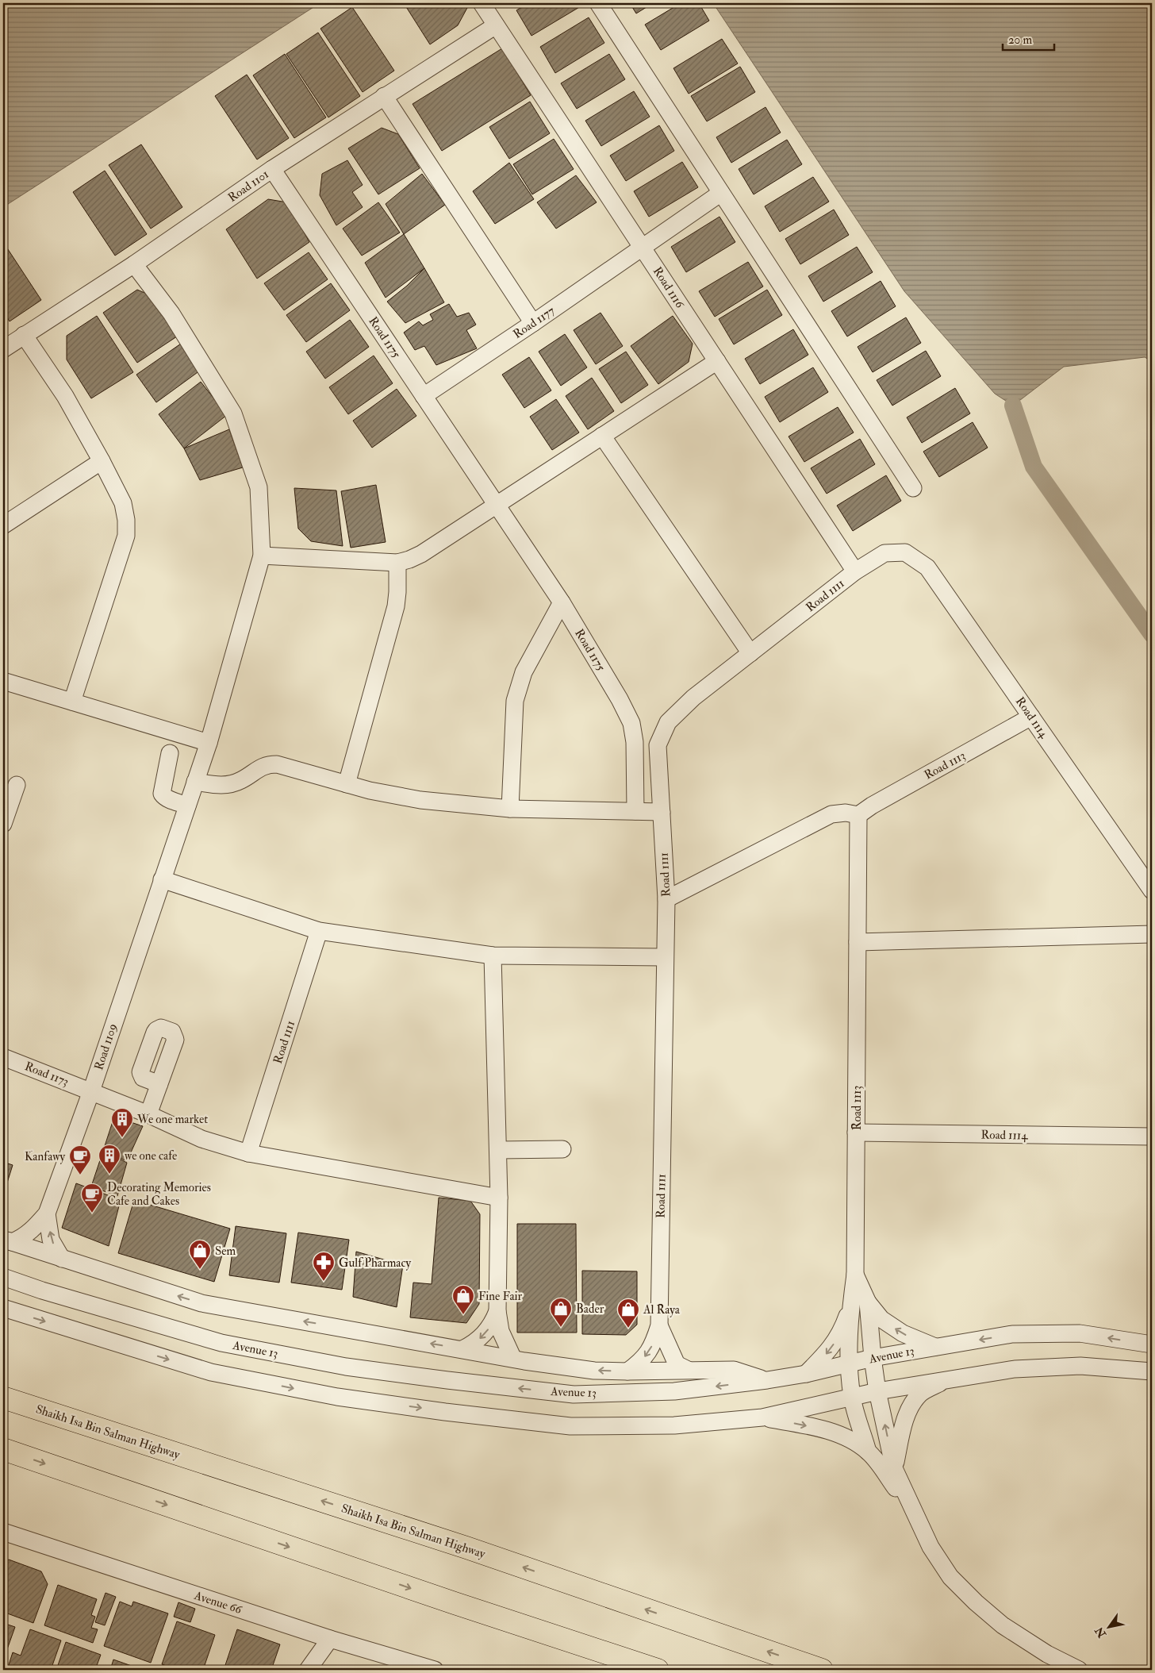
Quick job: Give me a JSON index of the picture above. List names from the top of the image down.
{
  "streets": {
    "highway": ["Shaikh Isa Bin Salman Highway"],
    "street": [
      "Road 1101",
      "Road 1116",
      "Road 1177",
      "Road 1175",
      "Road 1111",
      "Road 1114",
      "Road 1113",
      "Road 1109",
      "Road 1173",
      "Avenue 13",
      "Avenue 66"
    ]
  },
  "crossings": [
    ["Road 1101", "Road 1116"],
    ["Road 1101", "Road 1175"],
    ["Road 1101", "Road 1109"],
    ["Road 1116", "Road 1177"],
    ["Road 1116", "Road 1111"],
    ["Road 1177", "Road 1175"],
    ["Road 1111", "Road 1114"],
    ["Road 1111", "Road 1173"],
    ["Road 1114", "Road 1113"],
    ["Road 1113", "Avenue 13"],
    ["Road 1109", "Road 1173"]
  ],
  "places": {
    "building": ["We one market", "we one cafe"],
    "cafe": ["Kanfawy", "Decorating Memories Cafe and Cakes"],
    "shop": [
      "Sem",
      "Fine Fair",
      "Bader",
      "Al Raya"
    ],
    "pharmacy": ["Gulf Pharmacy"]
  },
  "scale_bar": "20 m",
  "north": "bottom left"
}
